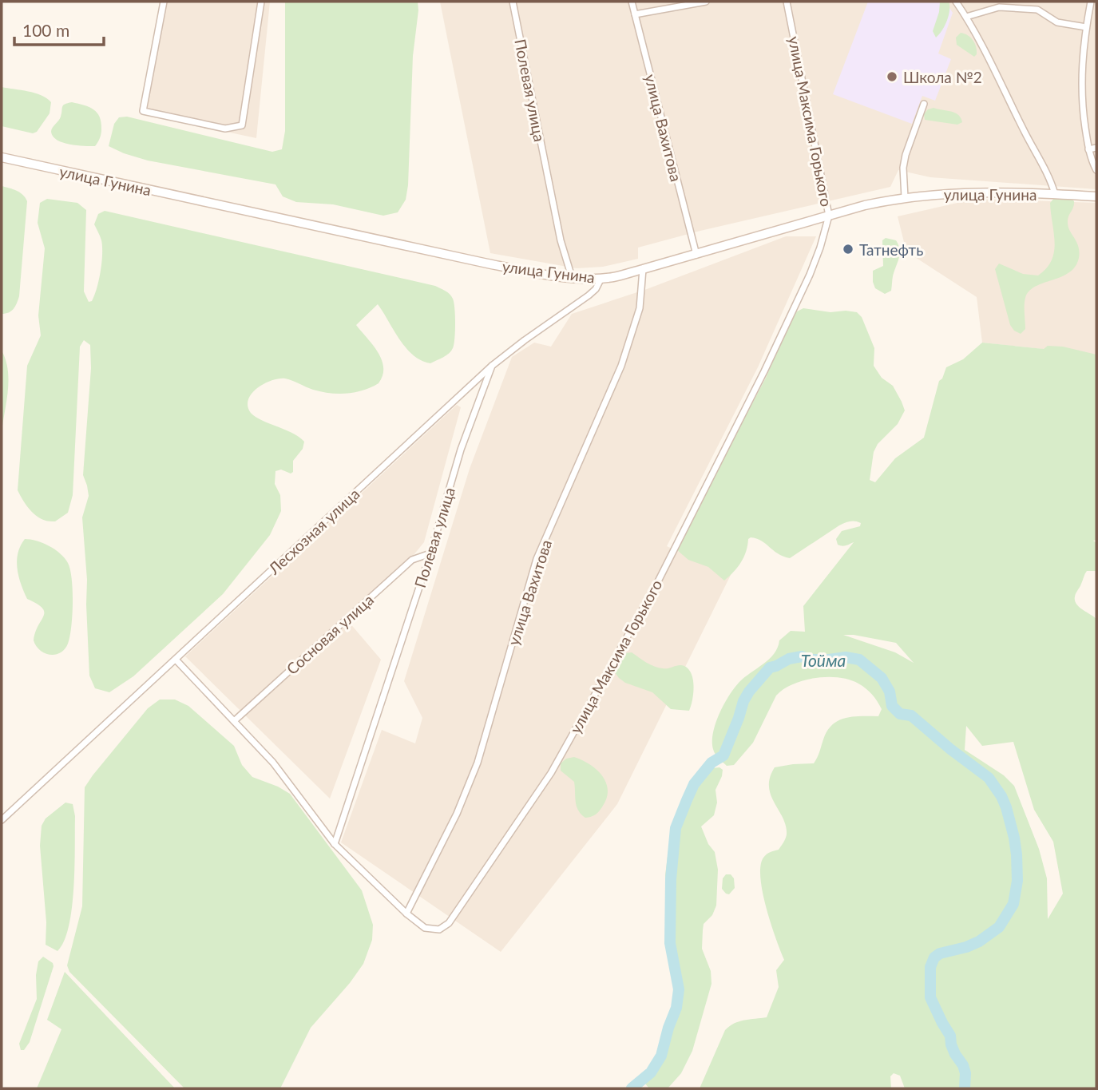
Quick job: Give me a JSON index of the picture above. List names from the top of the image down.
{
  "streets": {
    "main road": ["улица Гунина"],
    "street": [
      "Полевая улица",
      "улица Максима Горького",
      "улица Вахитова",
      "Лесхозная улица",
      "Сосновая улица"
    ]
  },
  "crossings": [
    ["Полевая улица", "улица Максима Горького"],
    ["Полевая улица", "улица Гунина"],
    ["Полевая улица", "Лесхозная улица"],
    ["Полевая улица", "Сосновая улица"],
    ["улица Максима Горького", "улица Вахитова"],
    ["улица Максима Горького", "улица Гунина"],
    ["улица Максима Горького", "Лесхозная улица"],
    ["улица Максима Горького", "Сосновая улица"],
    ["улица Вахитова", "улица Гунина"]
  ],
  "water": ["Тойма"],
  "places": ["Школа №2", "Татнефть"],
  "scale_bar": "100 m"
}
